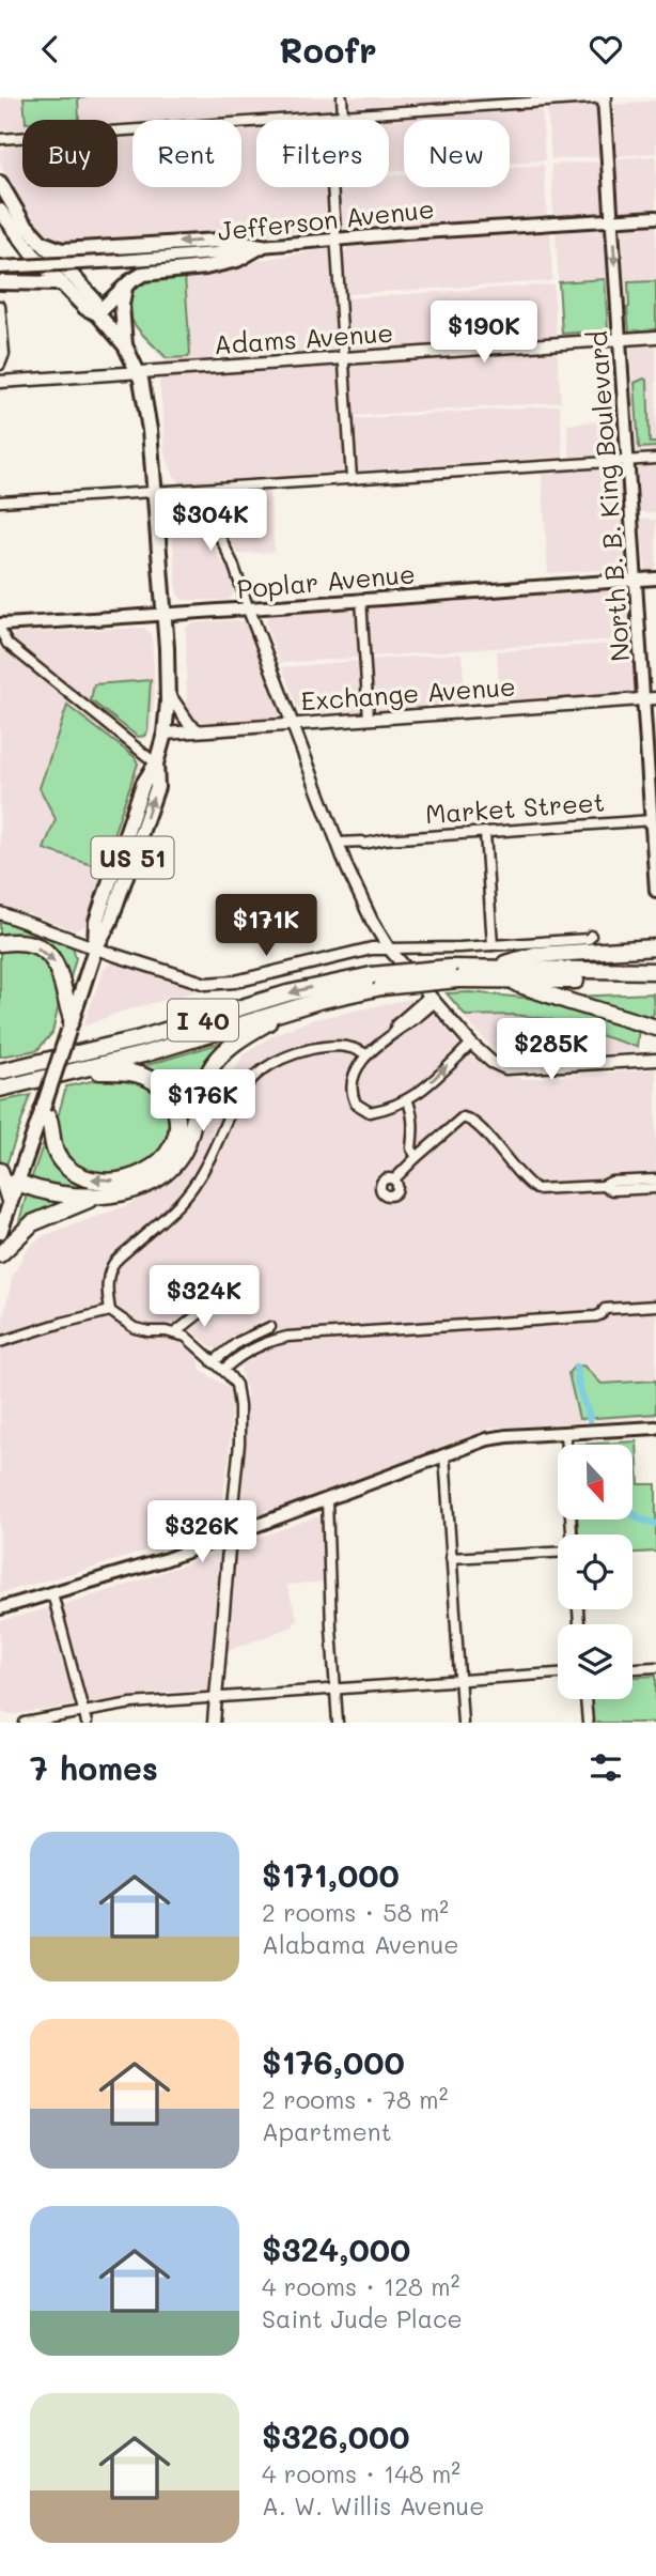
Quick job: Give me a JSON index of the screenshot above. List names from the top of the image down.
{
  "streets": {
    "highway": ["I 40"],
    "main road": [
      "Jefferson Avenue",
      "North B. B. King Boulevard",
      "Poplar Avenue",
      "US 51"
    ],
    "street": ["Adams Avenue", "Exchange Avenue", "Market Street"]
  },
  "crossings": [
    ["Jefferson Avenue", "North B. B. King Boulevard"],
    ["Adams Avenue", "North B. B. King Boulevard"],
    ["Adams Avenue", "US 51"],
    ["North B. B. King Boulevard", "Poplar Avenue"],
    ["North B. B. King Boulevard", "Exchange Avenue"],
    ["North B. B. King Boulevard", "Market Street"],
    ["Poplar Avenue", "US 51"],
    ["Exchange Avenue", "US 51"]
  ],
  "north": "bottom",
  "page": {
    "header": "Roofr",
    "chip": [
      "Buy",
      "Rent",
      "Filters",
      "New"
    ],
    "price": [
      "$190K",
      "$304K",
      "$171K",
      "$285K",
      "$176K",
      "$324K",
      "$326K"
    ],
    "heading": "7 homes",
    "list": [
      {
        "name": "$171,000",
        "note": "2 rooms · 58 m² · Alabama Avenue"
      },
      {
        "name": "$176,000",
        "note": "2 rooms · 78 m² · Apartment"
      },
      {
        "name": "$324,000",
        "note": "4 rooms · 128 m² · Saint Jude Place"
      },
      {
        "name": "$326,000",
        "note": "4 rooms · 148 m² · A. W. Willis Avenue"
      }
    ]
  }
}
